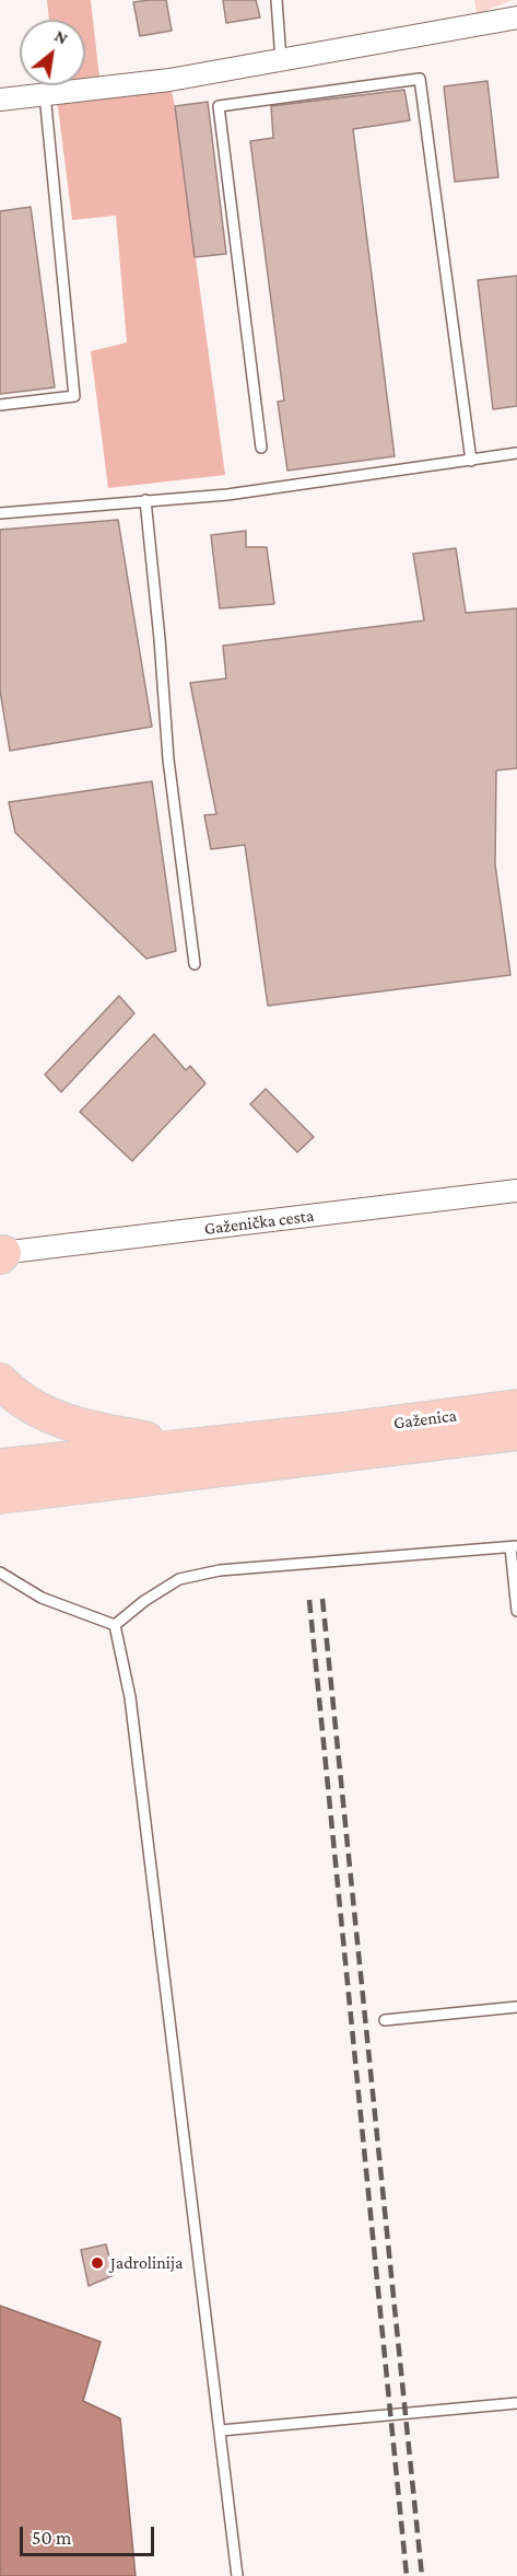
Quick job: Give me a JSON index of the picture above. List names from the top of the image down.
{
  "streets": {
    "highway": ["Gaženica"],
    "street": ["Gaženička cesta"]
  },
  "places": ["Jadrolinija"],
  "scale_bar": "50 m",
  "north": "top right"
}
